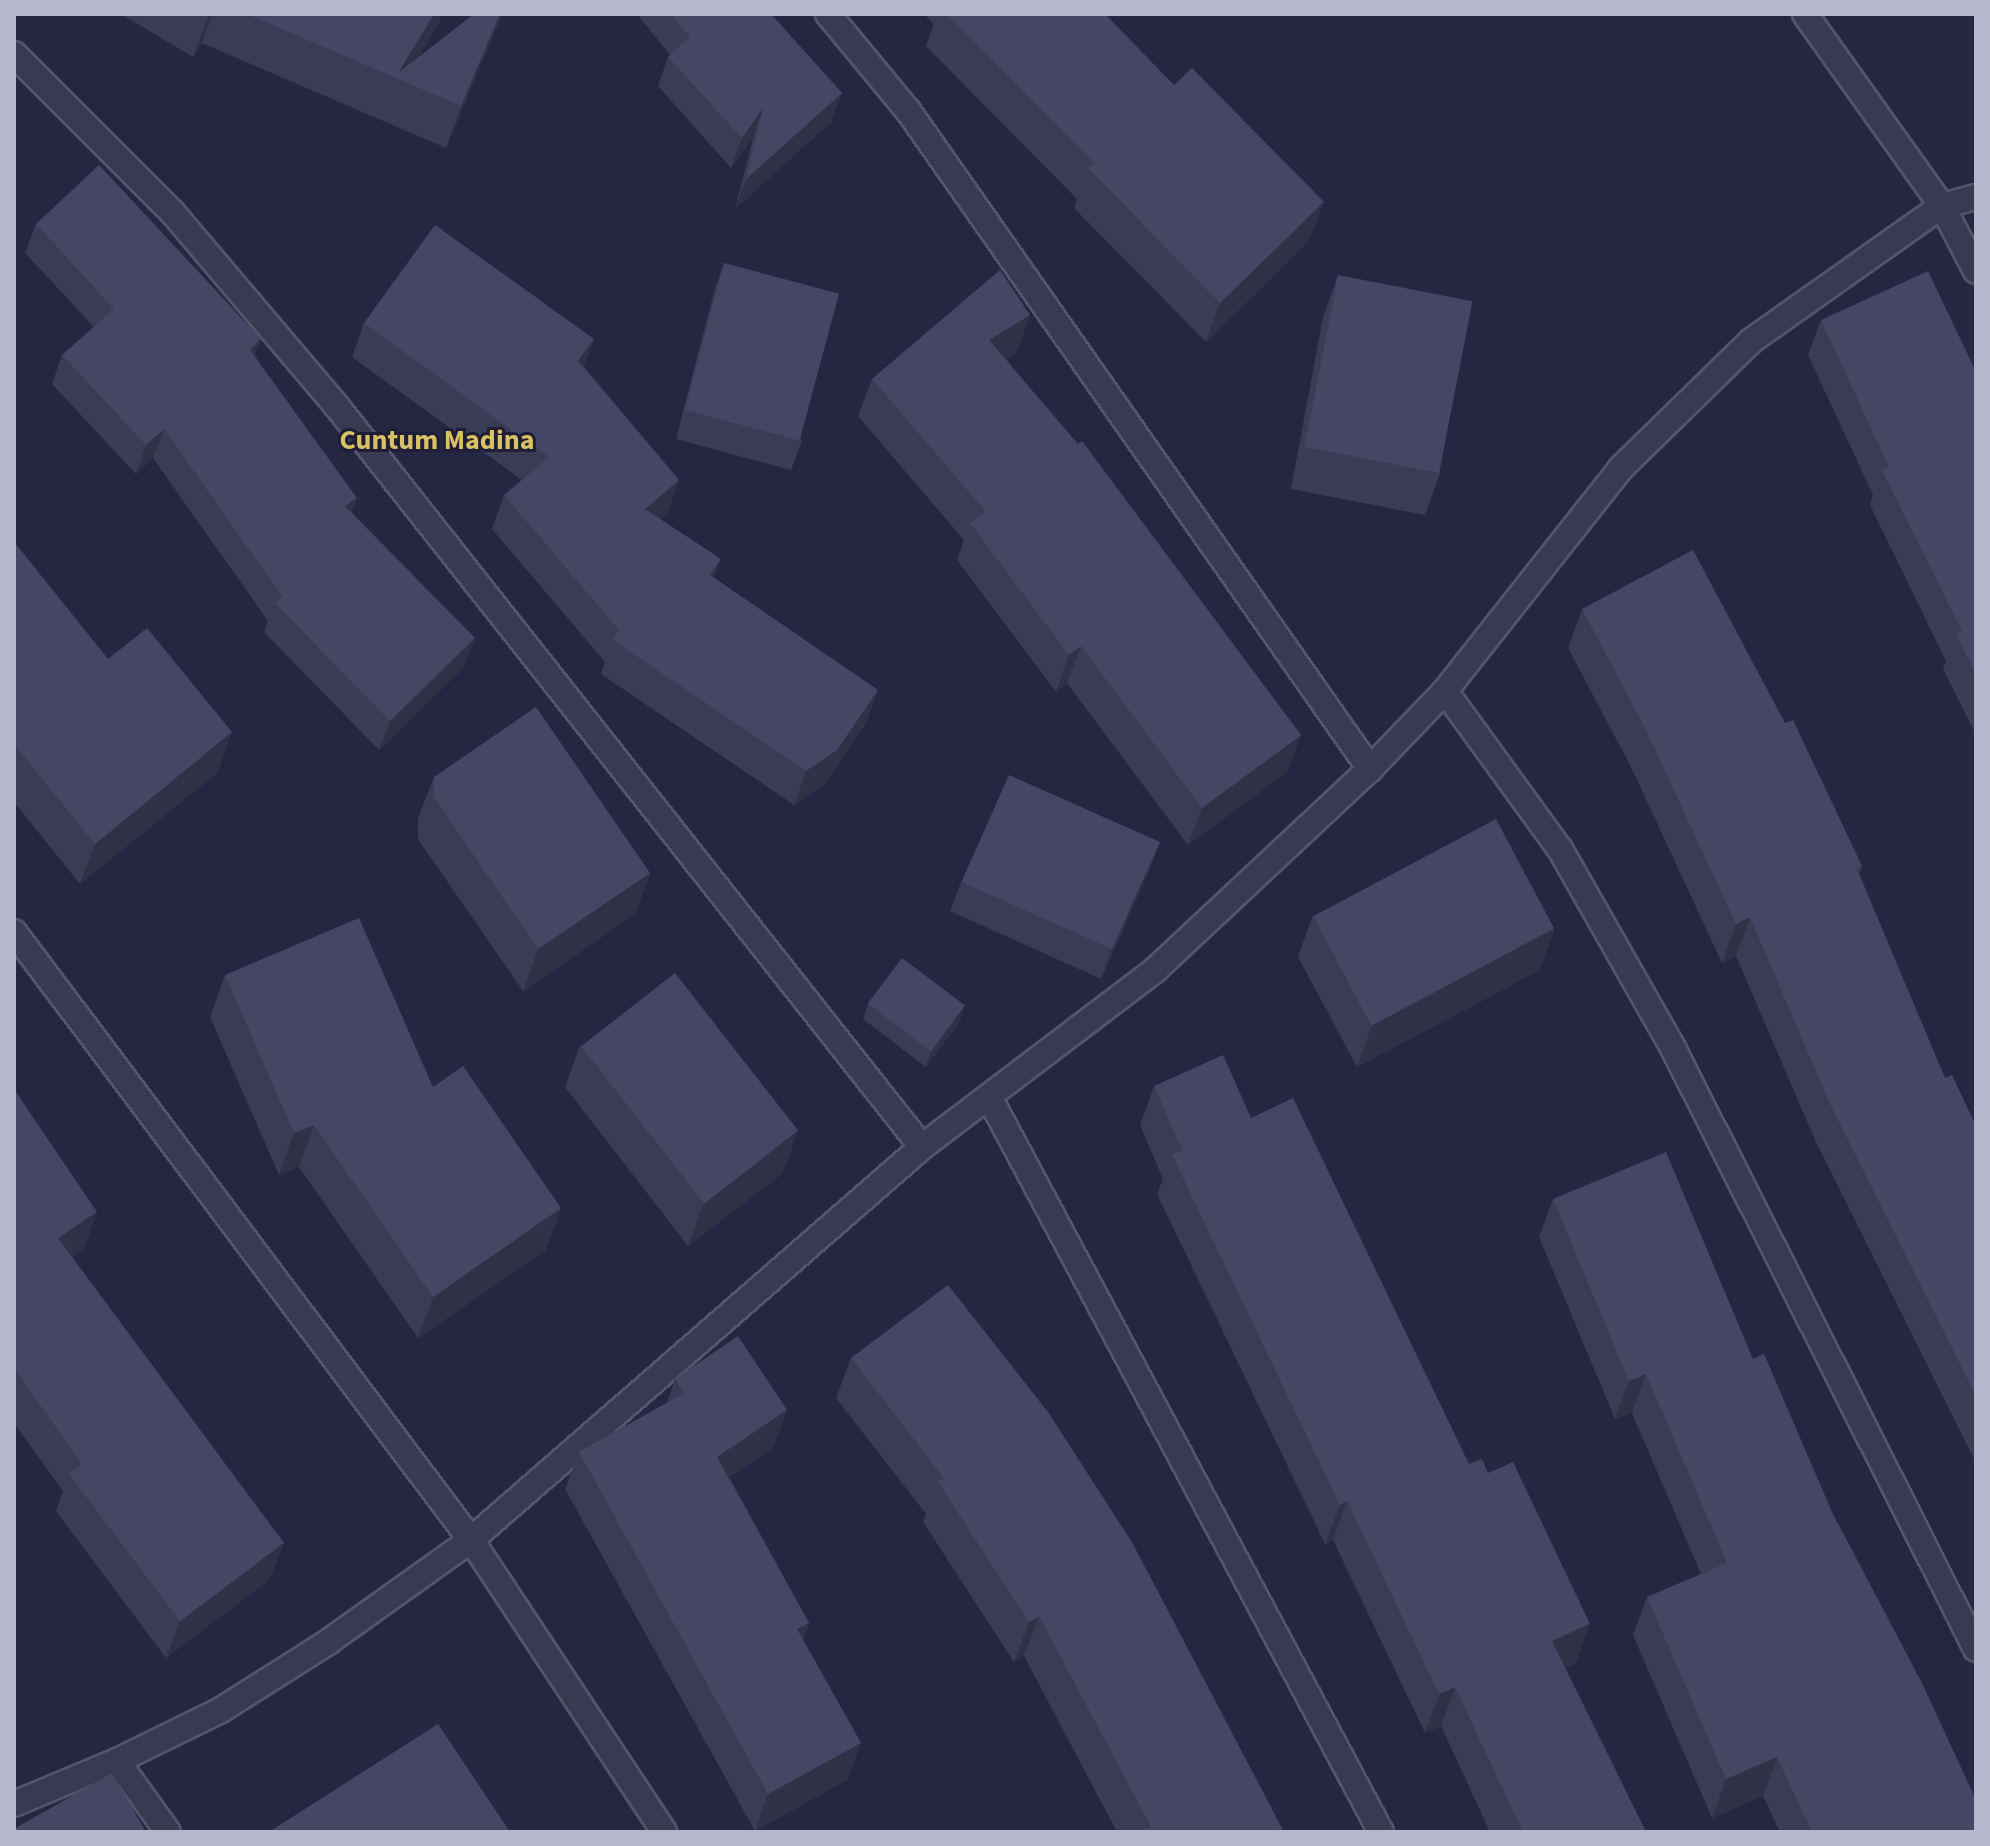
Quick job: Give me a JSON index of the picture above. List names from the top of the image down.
{
  "districts": ["Cuntum Madina"]
}
